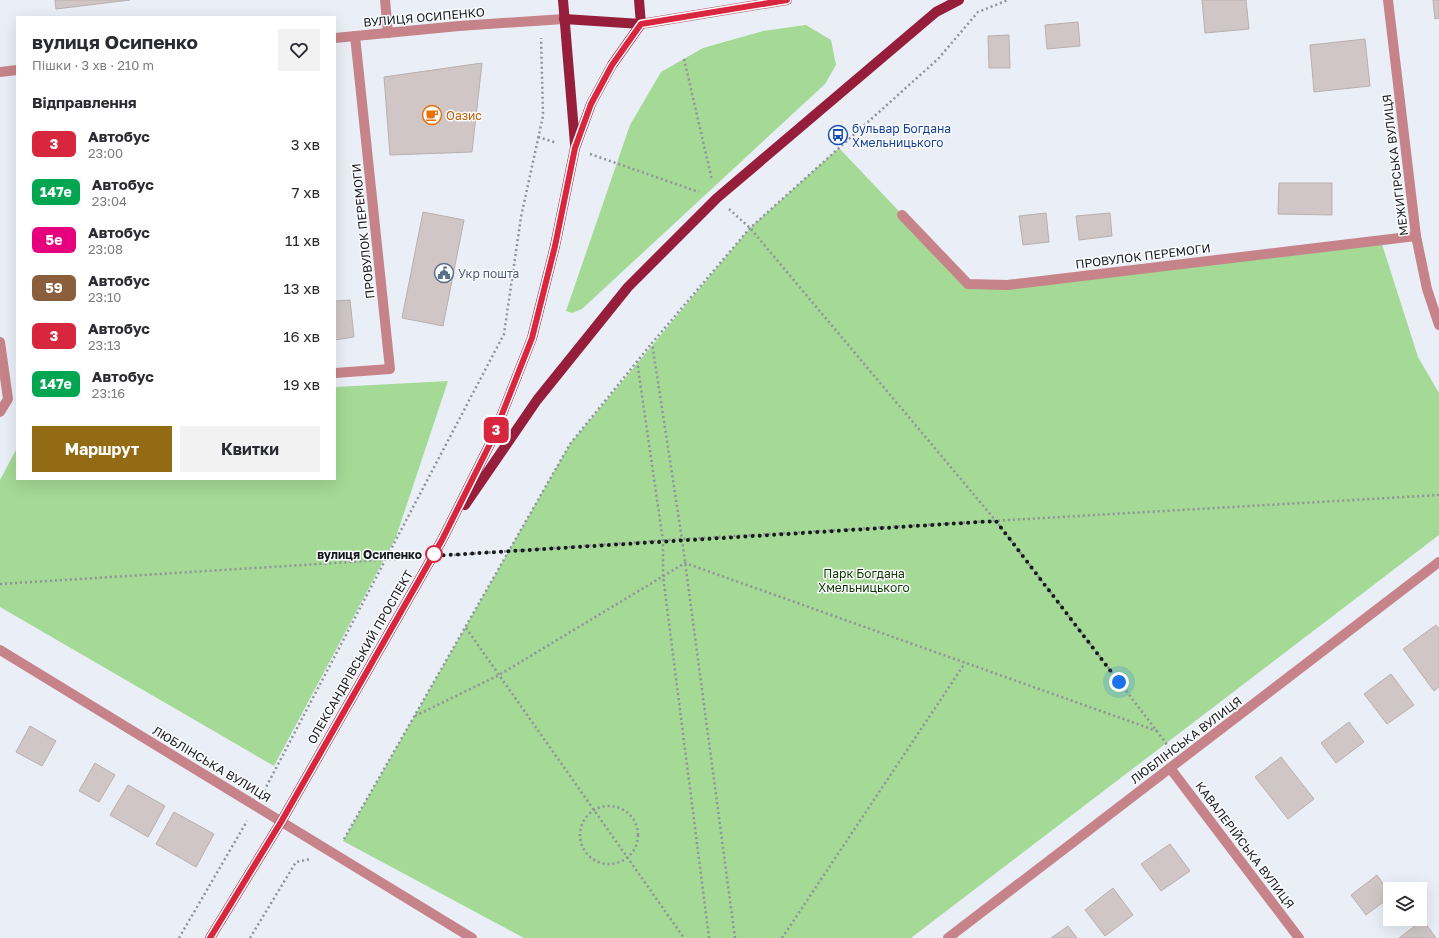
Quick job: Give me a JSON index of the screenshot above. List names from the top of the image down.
{
  "streets": {
    "main road": ["ОЛЕКСАНДРІВСЬКИЙ ПРОСПЕКТ"],
    "street": [
      "ВУЛИЦЯ ОСИПЕНКО",
      "МЕЖИГІРСЬКА ВУЛИЦЯ",
      "ПРОВУЛОК ПЕРЕМОГИ",
      "ЛЮБЛІНСЬКА ВУЛИЦЯ",
      "КАВАЛЕРІЙСЬКА ВУЛИЦЯ"
    ]
  },
  "crossings": [
    ["ВУЛИЦЯ ОСИПЕНКО", "ПРОВУЛОК ПЕРЕМОГИ"],
    ["ВУЛИЦЯ ОСИПЕНКО", "ОЛЕКСАНДРІВСЬКИЙ ПРОСПЕКТ"],
    ["МЕЖИГІРСЬКА ВУЛИЦЯ", "ПРОВУЛОК ПЕРЕМОГИ"],
    ["ОЛЕКСАНДРІВСЬКИЙ ПРОСПЕКТ", "ЛЮБЛІНСЬКА ВУЛИЦЯ"],
    ["ЛЮБЛІНСЬКА ВУЛИЦЯ", "КАВАЛЕРІЙСЬКА ВУЛИЦЯ"]
  ],
  "parks": ["Парк Богдана Хмельницького"],
  "places": {
    "cafe": ["Оазис"],
    "bus stop": ["бульвар Богдана Хмельницького"],
    "public building": ["Укр пошта"],
    "other": ["вулиця Осипенко"]
  },
  "lines": ["bus line 3"],
  "page": {
    "on_map": "3",
    "heading": [
      ["вулиця Осипенко", "Пішки · 3 хв · 210 m"],
      "Відправлення"
    ],
    "list": [
      {
        "mark": "3",
        "name": "Автобус",
        "note": "23:00",
        "value": "3 хв"
      },
      {
        "mark": "147е",
        "name": "Автобус",
        "note": "23:04",
        "value": "7 хв"
      },
      {
        "mark": "5е",
        "name": "Автобус",
        "note": "23:08",
        "value": "11 хв"
      },
      {
        "mark": "59",
        "name": "Автобус",
        "note": "23:10",
        "value": "13 хв"
      },
      {
        "mark": "3",
        "name": "Автобус",
        "note": "23:13",
        "value": "16 хв"
      },
      {
        "mark": "147е",
        "name": "Автобус",
        "note": "23:16",
        "value": "19 хв"
      }
    ],
    "buttons": ["Маршрут", "Квитки"]
  }
}
